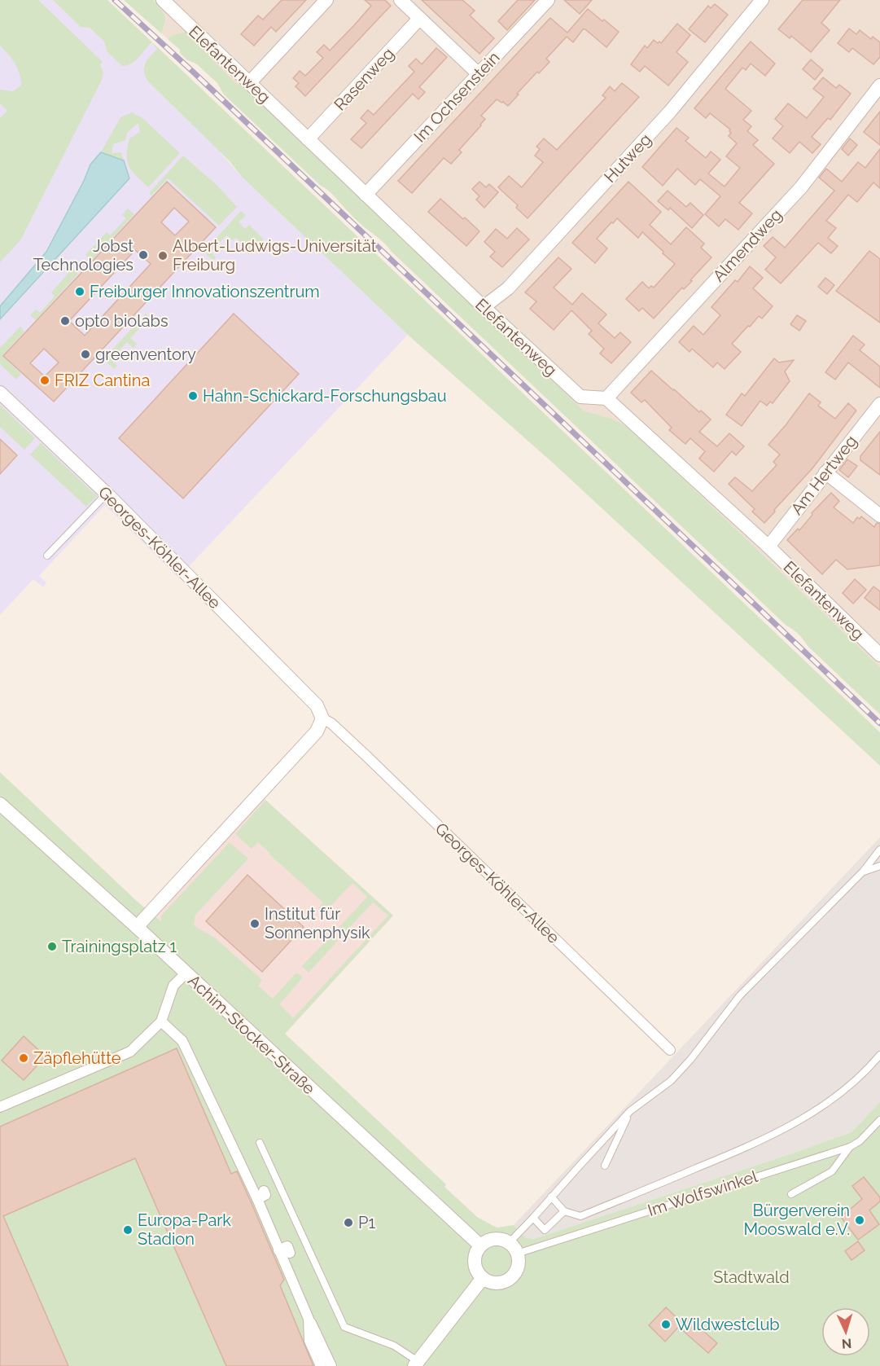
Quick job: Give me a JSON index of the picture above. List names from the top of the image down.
{
  "streets": {
    "street": [
      "Elefantenweg",
      "Rasenweg",
      "Im Ochsenstein",
      "Hutweg",
      "Almendweg",
      "Am Hertweg",
      "Georges-Köhler-Allee",
      "Achim-Stocker-Straße"
    ],
    "lane": ["Im Wolfswinkel"]
  },
  "crossings": [
    ["Elefantenweg", "Rasenweg"],
    ["Elefantenweg", "Im Ochsenstein"],
    ["Elefantenweg", "Hutweg"],
    ["Elefantenweg", "Almendweg"],
    ["Elefantenweg", "Am Hertweg"],
    ["Achim-Stocker-Straße", "Im Wolfswinkel"]
  ],
  "parks": ["Stadtwald"],
  "places": [
    "Jobst Technologies",
    "Albert-Ludwigs-Universität Freiburg",
    "Freiburger Innovationszentrum",
    "opto biolabs",
    "greenventory",
    "FRIZ Cantina",
    "Hahn-Schickard-Forschungsbau",
    "Institut für Sonnenphysik",
    "Trainingsplatz 1",
    "Zäpflehütte",
    "Bürgerverein Mooswald e.V.",
    "P1",
    "Europa-Park Stadion",
    "Wildwestclub"
  ],
  "north": "bottom"
}
